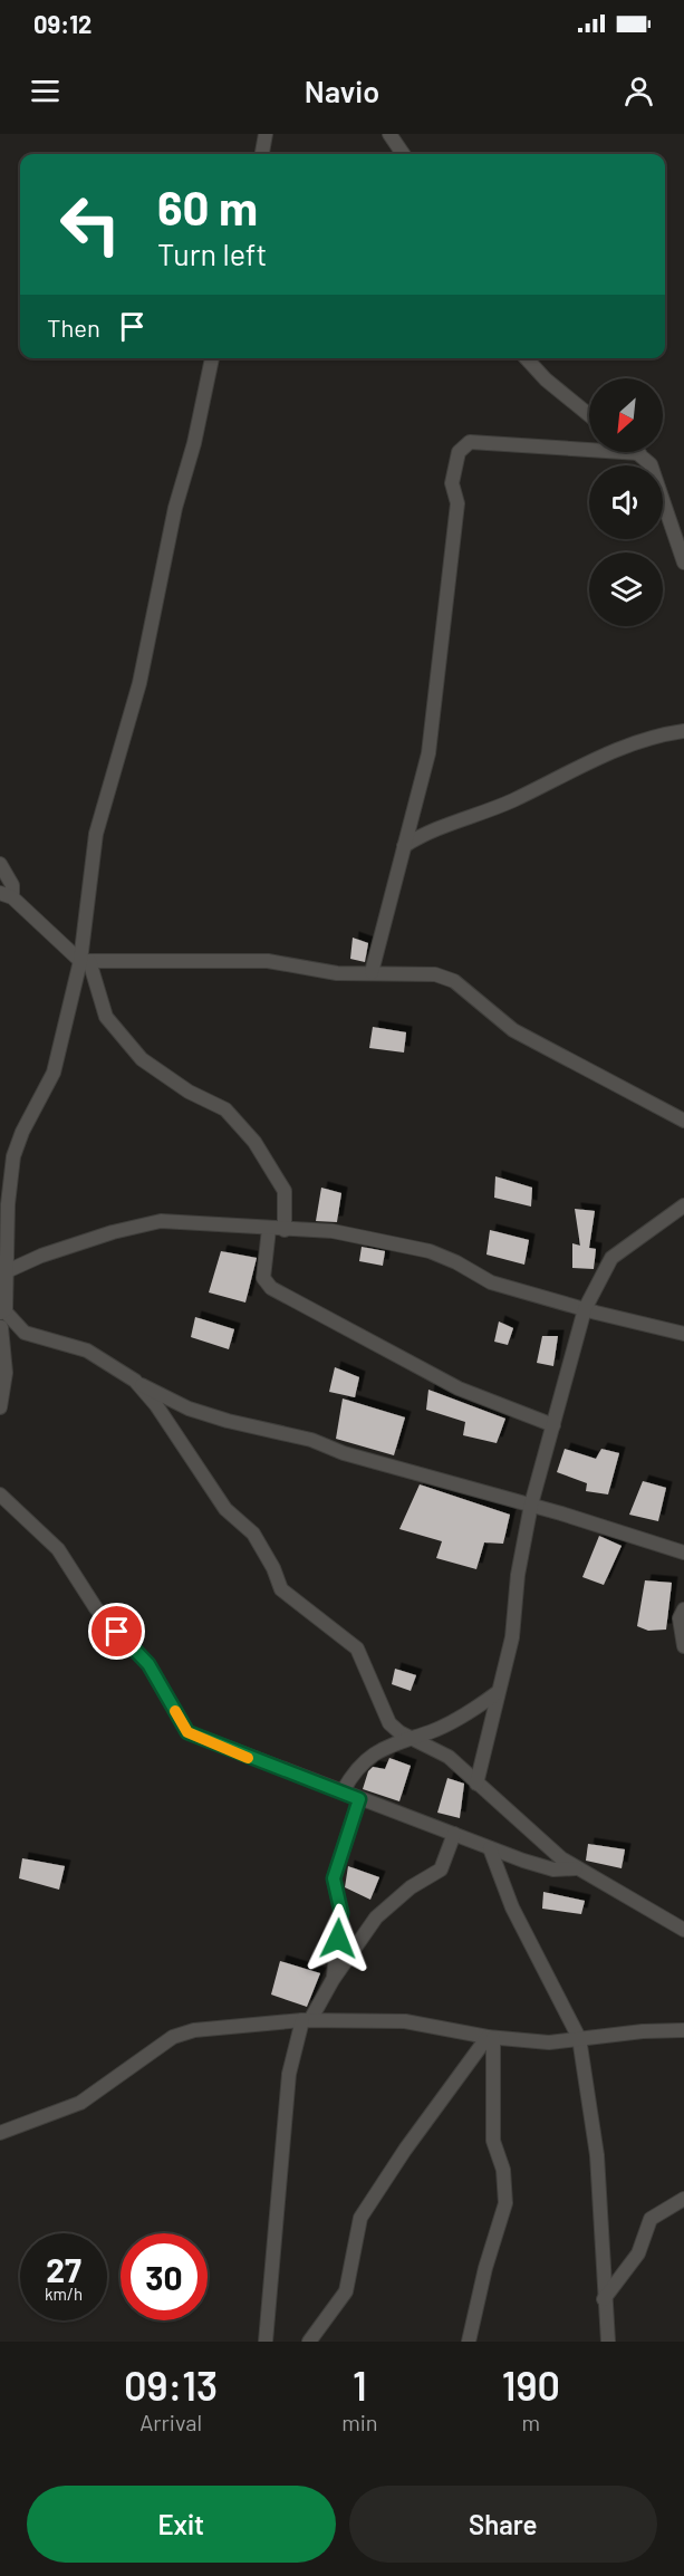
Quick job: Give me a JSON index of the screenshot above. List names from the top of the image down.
{
  "north": "bottom left",
  "page": {
    "status": "09:12",
    "header": "Navio",
    "turn": ["60 m", "Turn left"],
    "then": "Then",
    "speed": "27 km/h",
    "limit": "30",
    "eta": [
      "09:13",
      "Arrival",
      "1",
      "min",
      "190",
      "m"
    ],
    "buttons": ["Exit", "Share"]
  }
}
